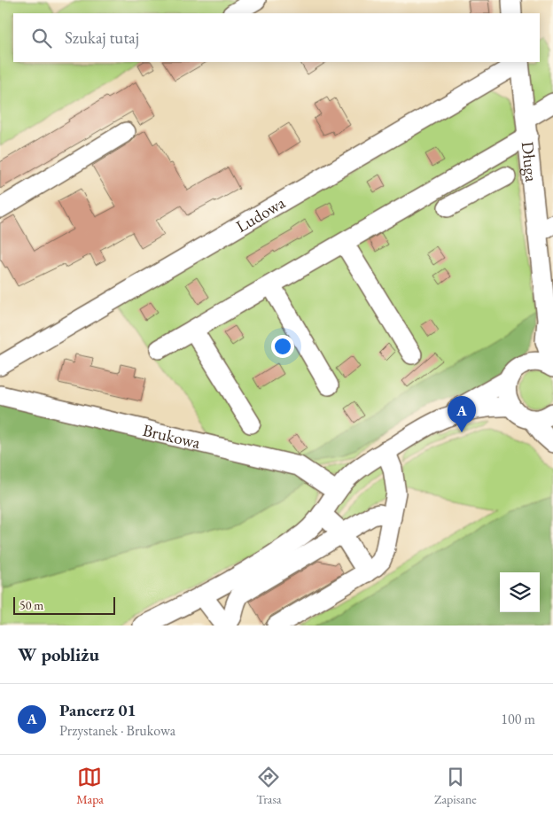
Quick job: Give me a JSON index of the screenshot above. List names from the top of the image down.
{
  "streets": {
    "street": ["Długa", "Ludowa", "Brukowa"]
  },
  "crossings": [
    ["Długa", "Ludowa"]
  ],
  "scale_bar": "50 m",
  "page": {
    "search": "Szukaj tutaj",
    "pins": "A",
    "scale": "50 m",
    "heading": "W pobliżu",
    "list": [
      {
        "mark": "A",
        "name": "Pancerz 01",
        "note": "Przystanek · Brukowa",
        "value": "100 m"
      }
    ],
    "nav": ["Mapa", "Trasa", "Zapisane"]
  }
}
